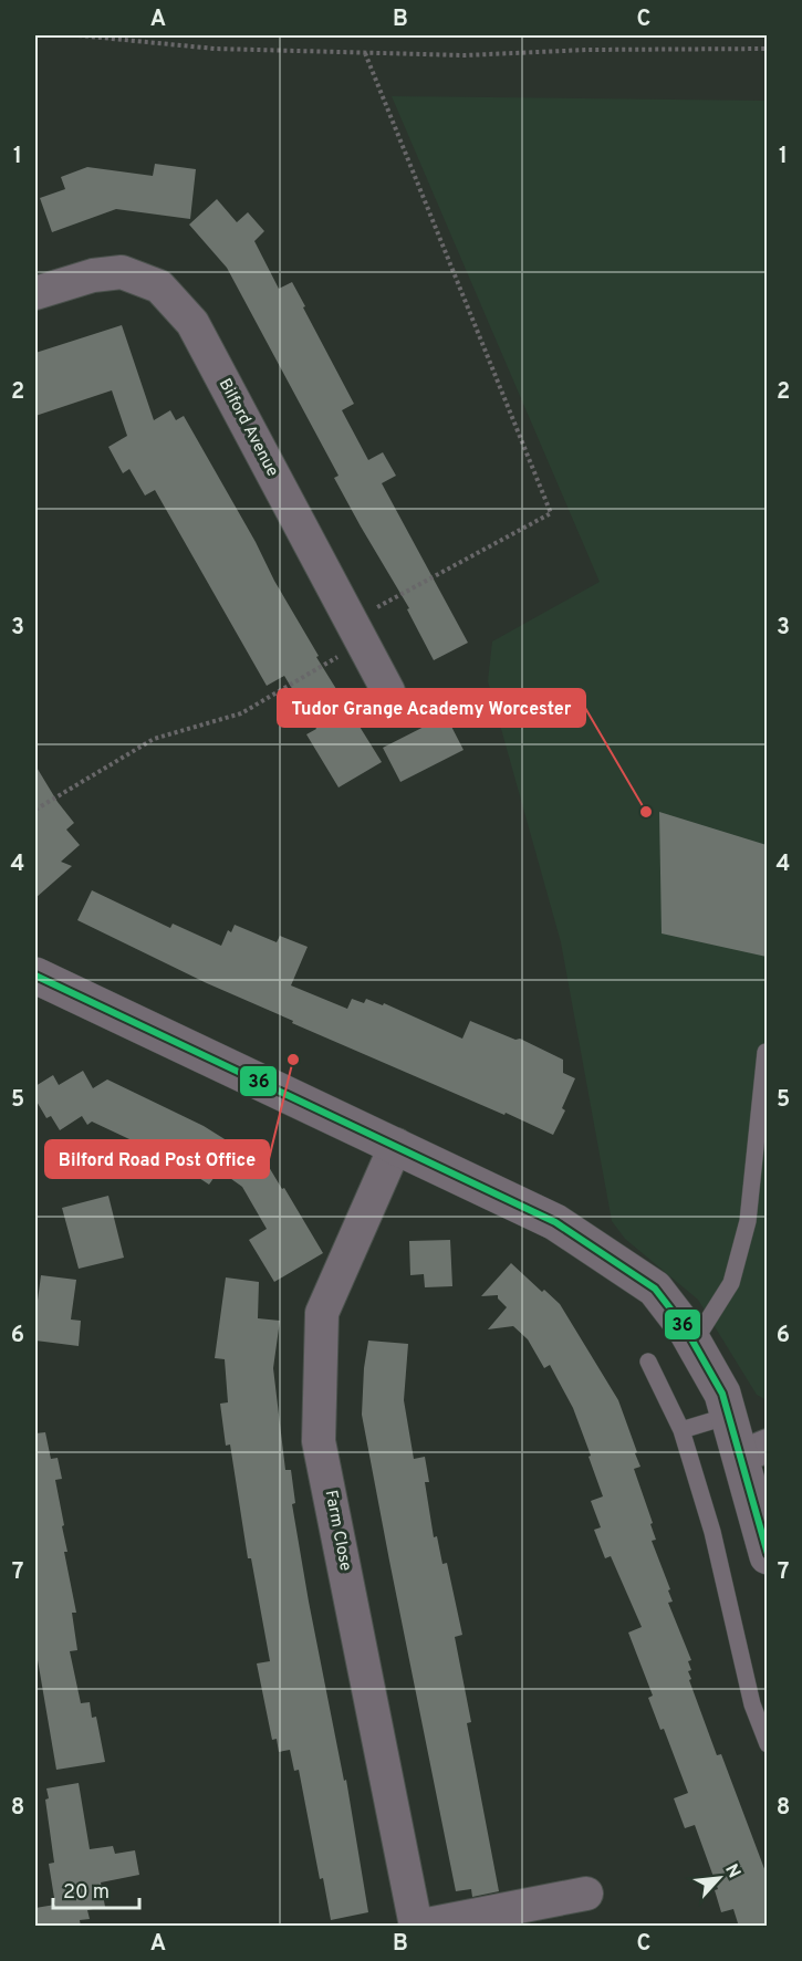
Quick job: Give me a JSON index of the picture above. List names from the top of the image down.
{
  "streets": {
    "street": ["Bilford Avenue", "Farm Close"]
  },
  "places": ["Tudor Grange Academy Worcester", "Bilford Road Post Office"],
  "lines": ["transit line 36"],
  "scale_bar": "20 m",
  "north": "top right",
  "grid": {
    "columns": ["A", "B", "C"],
    "rows": [
      "1",
      "2",
      "3",
      "4",
      "5",
      "6",
      "7",
      "8"
    ]
  }
}
